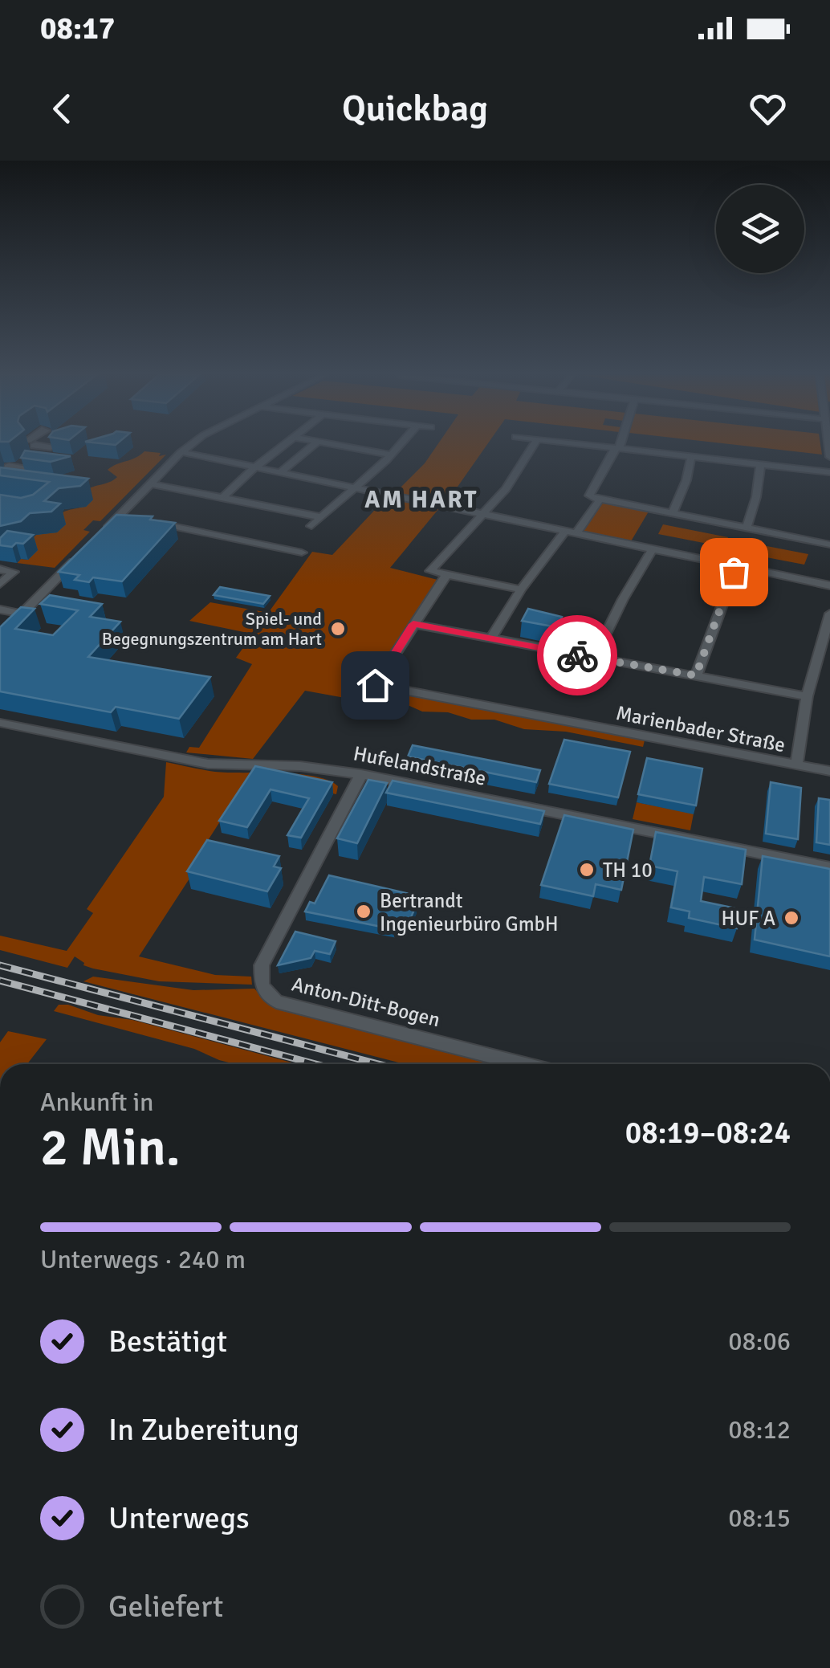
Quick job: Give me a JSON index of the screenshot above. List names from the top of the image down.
{
  "streets": {
    "street": ["Marienbader Straße", "Hufelandstraße", "Anton-Ditt-Bogen"]
  },
  "crossings": [
    ["Hufelandstraße", "Anton-Ditt-Bogen"]
  ],
  "districts": ["AM HART"],
  "places": [
    "Spiel- und Begegnungszentrum am Hart",
    "TH 10",
    "Bertrandt Ingenieurbüro GmbH",
    "HUF A"
  ],
  "page": {
    "status": "08:17",
    "header": "Quickbag",
    "heading": ["2 Min.", "Ankunft in", "08:19–08:24"],
    "bar": "Unterwegs · 240 m",
    "list": [
      ["Bestätigt", "08:06"],
      ["In Zubereitung", "08:12"],
      ["Unterwegs", "08:15"],
      "Geliefert"
    ]
  }
}
